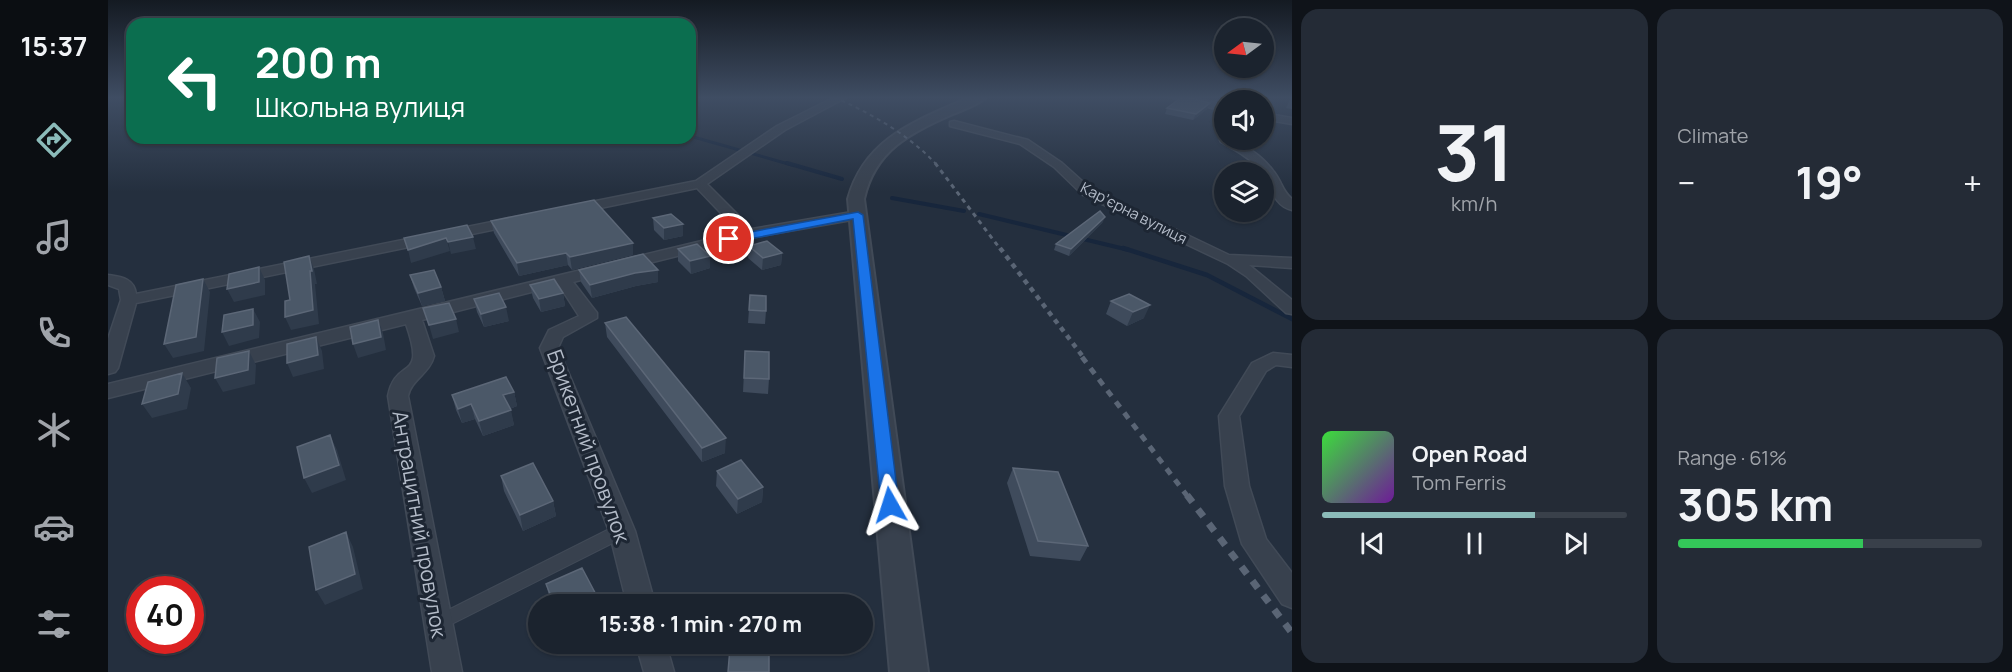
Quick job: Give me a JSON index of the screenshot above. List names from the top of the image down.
{
  "streets": {
    "street": ["Карʼєрна вулиця", "Брикетний провулок", "Антрацитний провулок"]
  },
  "north": "left",
  "page": {
    "tabs": "15:37",
    "tile": [
      ["31", "km/h"],
      "Climate",
      ["Range · 61%", "305 km"]
    ],
    "turn": ["200 m", "Школьна вулиця"],
    "heat": ["−", "19°", "+"],
    "song": ["Open Road", "Tom Ferris"],
    "limit": "40",
    "trip": "15:38 · 1 min · 270 m"
  }
}
